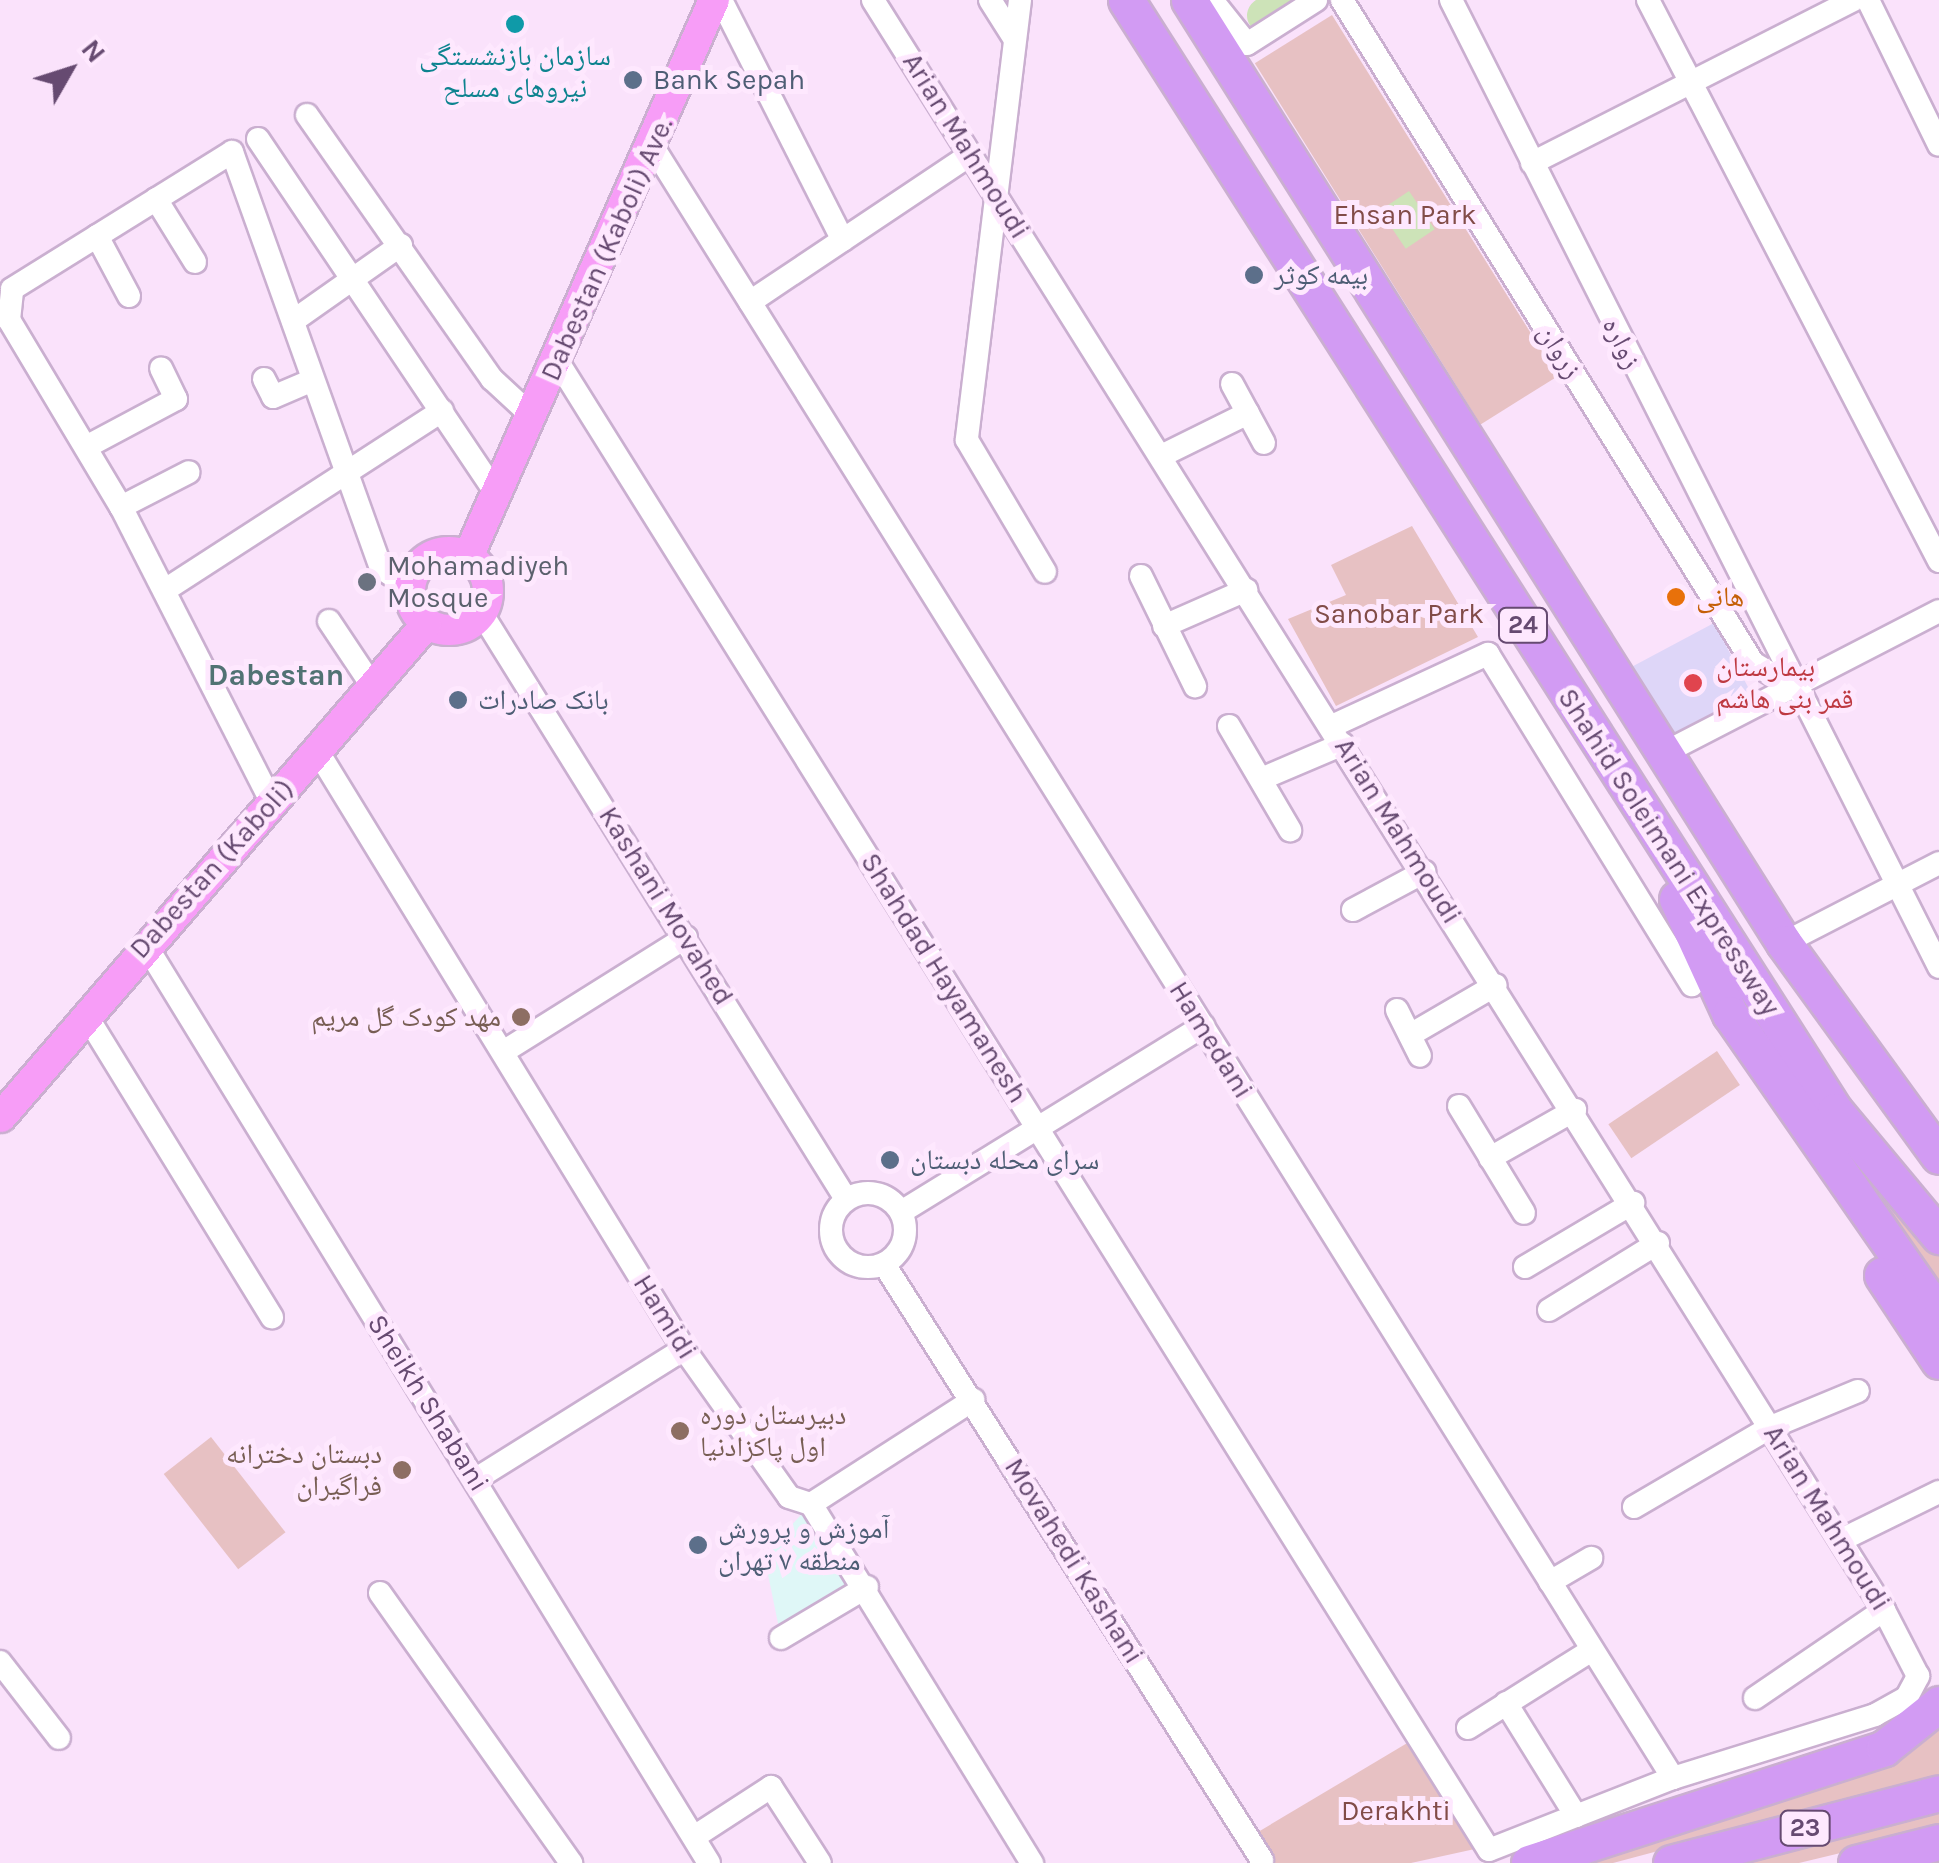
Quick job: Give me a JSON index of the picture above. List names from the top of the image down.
{
  "streets": {
    "highway": ["24", "Shahid Soleimani Expressway", "23"],
    "main road": ["Dabestan (Kaboli) Ave.", "Dabestan (Kaboli)"],
    "street": [
      "Arian Mahmoudi",
      "زواره",
      "زروان",
      "Kashani Movahed",
      "Shahdad Hayamanesh",
      "Hamedani",
      "Hamidi",
      "Sheikh Shabani",
      "Movahedi Kashani"
    ]
  },
  "crossings": [
    ["Arian Mahmoudi", "Hamedani"],
    ["Dabestan (Kaboli) Ave.", "Shahdad Hayamanesh"],
    ["Dabestan (Kaboli) Ave.", "Hamedani"],
    ["زواره", "زروان"],
    ["Dabestan (Kaboli)", "Kashani Movahed"],
    ["Dabestan (Kaboli)", "Hamidi"],
    ["Dabestan (Kaboli)", "Sheikh Shabani"],
    ["Kashani Movahed", "Movahedi Kashani"]
  ],
  "districts": ["Dabestan"],
  "parks": ["Ehsan Park", "Sanobar Park", "Derakhti"],
  "places": [
    "سازمان بازنشستگی نیروهای مسلح",
    "Bank Sepah",
    "بیمه کوثر",
    "Mohamadiyeh Mosque",
    "هانی",
    "بیمارستان قمر بنی هاشم",
    "بانک صادرات",
    "مهد کودک گل مریم",
    "سرای محله دبستان",
    "دبیرستان دوره اول پاکزادنیا",
    "دبستان دخترانه فراگیران",
    "آموزش و پرورش منطقه ۷ تهران"
  ],
  "north": "top right"
}
